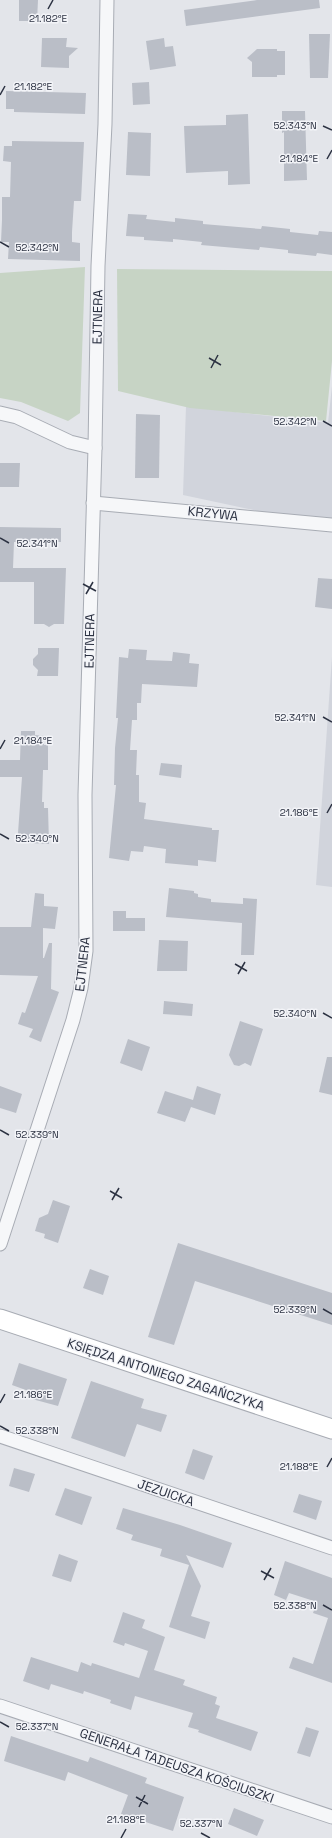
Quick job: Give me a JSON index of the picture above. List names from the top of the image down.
{
  "streets": {
    "street": [
      "EJTNERA",
      "KRZYWA",
      "KSIĘDZA ANTONIEGO ZAGAŃCZYKA",
      "JEZUICKA",
      "GENERAŁA TADEUSZA KOŚCIUSZKI"
    ]
  },
  "crossings": [
    ["EJTNERA", "KRZYWA"]
  ],
  "coordinates": [
    "21.182°E",
    "52.343°N",
    "21.184°E",
    "52.342°N",
    "52.341°N",
    "21.186°E",
    "52.340°N",
    "52.339°N",
    "52.338°N",
    "21.188°E",
    "52.337°N"
  ]
}
